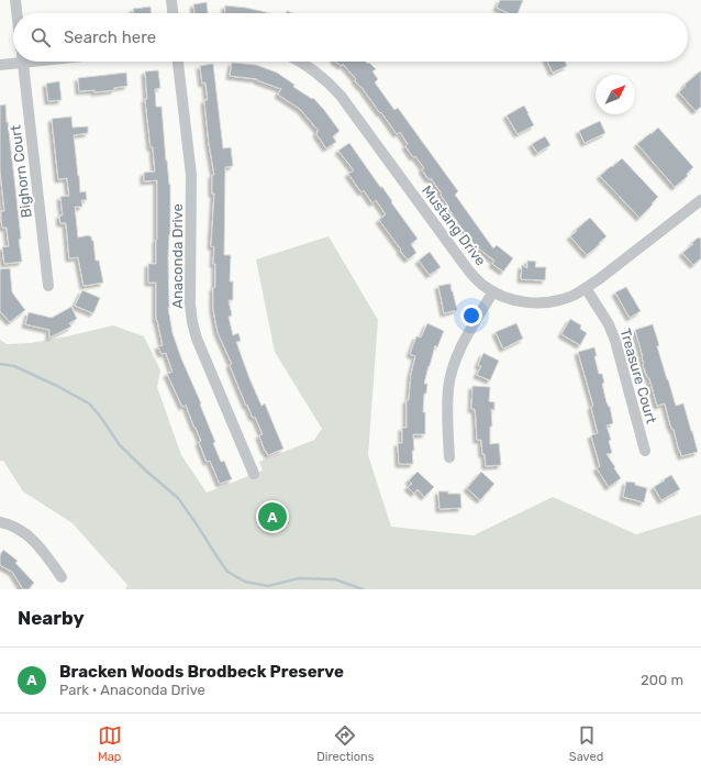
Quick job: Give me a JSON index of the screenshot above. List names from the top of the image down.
{
  "streets": {
    "street": [
      "Bighorn Court",
      "Mustang Drive",
      "Anaconda Drive",
      "Treasure Court"
    ]
  },
  "crossings": [
    ["Mustang Drive", "Treasure Court"]
  ],
  "north": "top right",
  "page": {
    "search": "Search here",
    "pins": "A",
    "heading": "Nearby",
    "list": [
      {
        "mark": "A",
        "name": "Bracken Woods Brodbeck Preserve",
        "note": "Park · Anaconda Drive",
        "value": "200 m"
      }
    ],
    "nav": ["Map", "Directions", "Saved"]
  }
}
